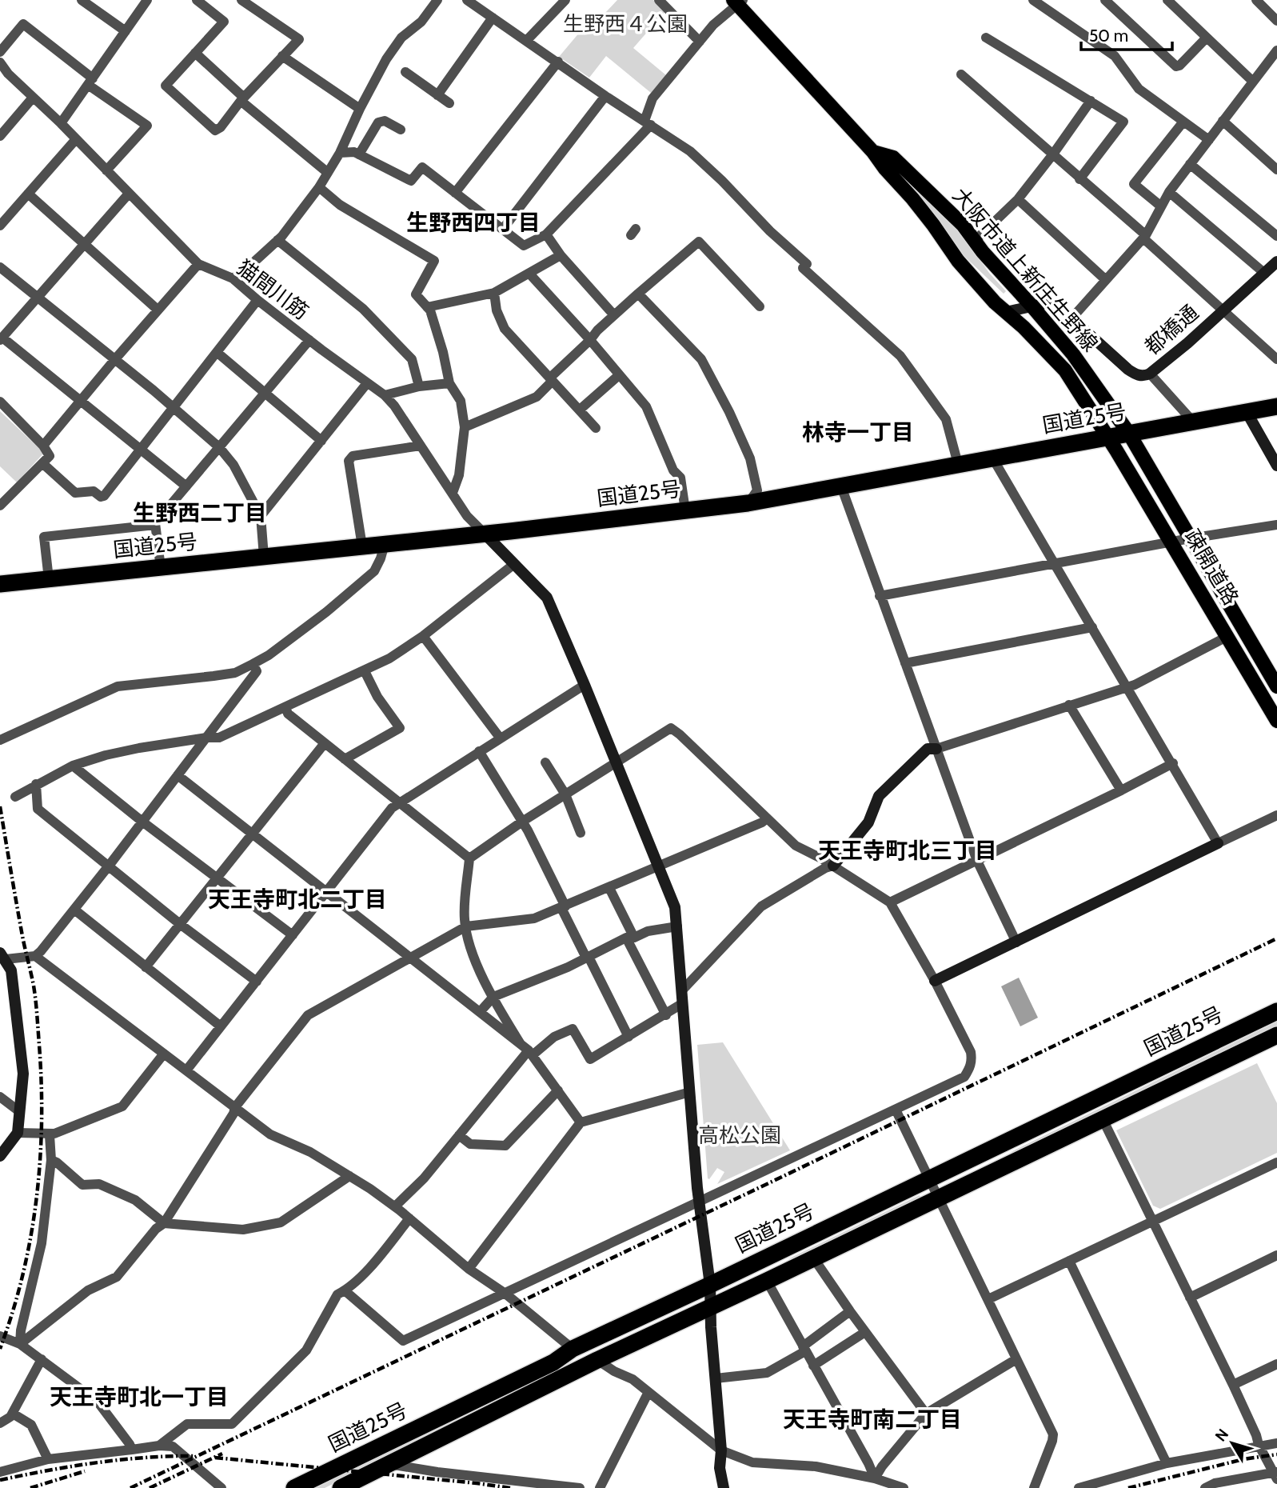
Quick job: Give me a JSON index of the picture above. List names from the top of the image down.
{
  "streets": {
    "highway": ["国道25号"],
    "main road": ["大阪市道上新庄生野線", "疎開道路"],
    "street": ["猫間川筋", "都橋通"]
  },
  "crossings": [
    ["大阪市道上新庄生野線", "都橋通"],
    ["大阪市道上新庄生野線", "国道25号"],
    ["大阪市道上新庄生野線", "疎開道路"],
    ["猫間川筋", "国道25号"],
    ["国道25号", "疎開道路"]
  ],
  "districts": [
    "生野西四丁目",
    "林寺一丁目",
    "生野西二丁目",
    "天王寺町北三丁目",
    "天王寺町北二丁目",
    "天王寺町北一丁目",
    "天王寺町南二丁目"
  ],
  "parks": ["生野西４公園", "高松公園"],
  "scale_bar": "50 m",
  "north": "top left"
}
